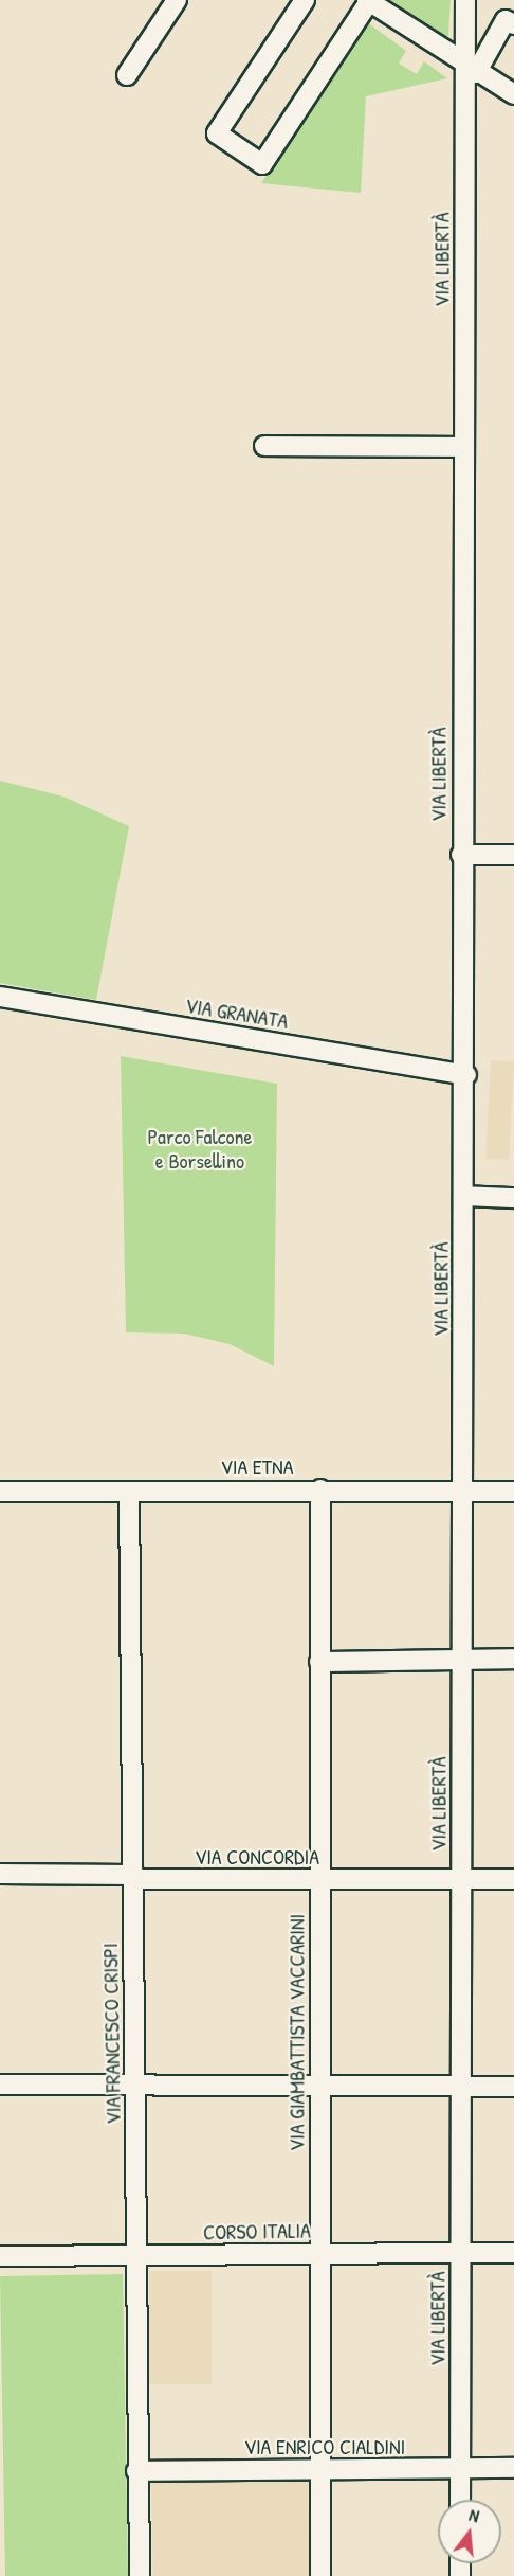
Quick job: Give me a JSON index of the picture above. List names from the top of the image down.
{
  "streets": {
    "street": [
      "VIA LIBERTÀ",
      "VIA GRANATA",
      "VIA ETNA",
      "VIA CONCORDIA",
      "VIA GIAMBATTISTA VACCARINI",
      "VIA FRANCESCO CRISPI",
      "CORSO ITALIA",
      "VIA ENRICO CIALDINI"
    ]
  },
  "crossings": [
    ["VIA LIBERTÀ", "VIA GRANATA"],
    ["VIA LIBERTÀ", "VIA ETNA"],
    ["VIA LIBERTÀ", "VIA CONCORDIA"],
    ["VIA LIBERTÀ", "CORSO ITALIA"],
    ["VIA LIBERTÀ", "VIA ENRICO CIALDINI"],
    ["VIA ETNA", "VIA GIAMBATTISTA VACCARINI"],
    ["VIA ETNA", "VIA FRANCESCO CRISPI"],
    ["VIA CONCORDIA", "VIA GIAMBATTISTA VACCARINI"],
    ["VIA CONCORDIA", "VIA FRANCESCO CRISPI"],
    ["VIA GIAMBATTISTA VACCARINI", "CORSO ITALIA"],
    ["VIA GIAMBATTISTA VACCARINI", "VIA ENRICO CIALDINI"],
    ["VIA FRANCESCO CRISPI", "CORSO ITALIA"],
    ["VIA FRANCESCO CRISPI", "VIA ENRICO CIALDINI"]
  ],
  "parks": ["Parco Falcone e Borsellino"],
  "north": "top"
}
